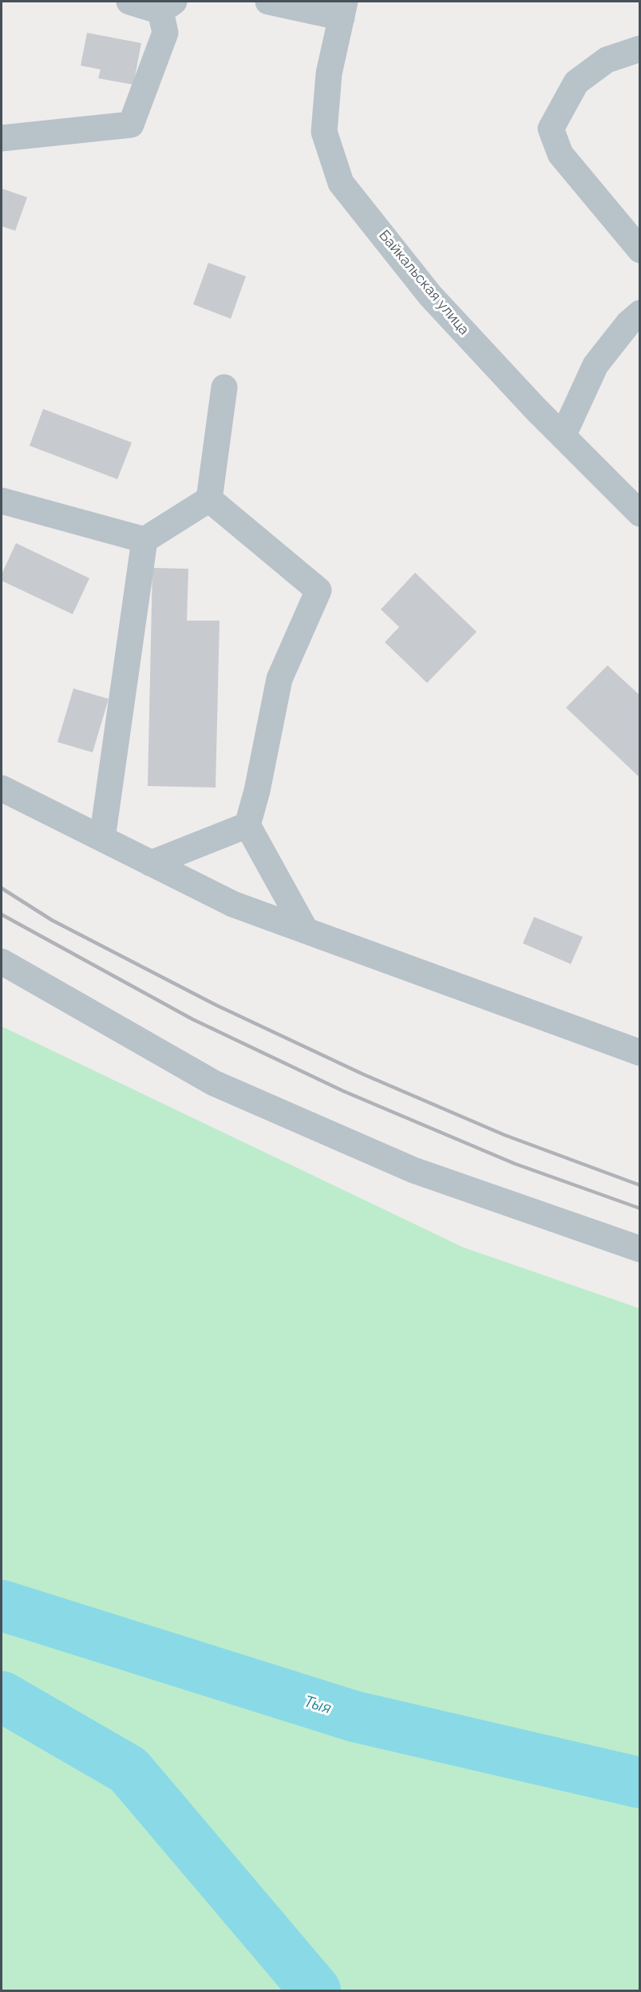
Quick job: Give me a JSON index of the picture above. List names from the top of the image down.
{
  "streets": {
    "street": ["Байкальская улица"]
  },
  "water": ["Тыя"]
}
